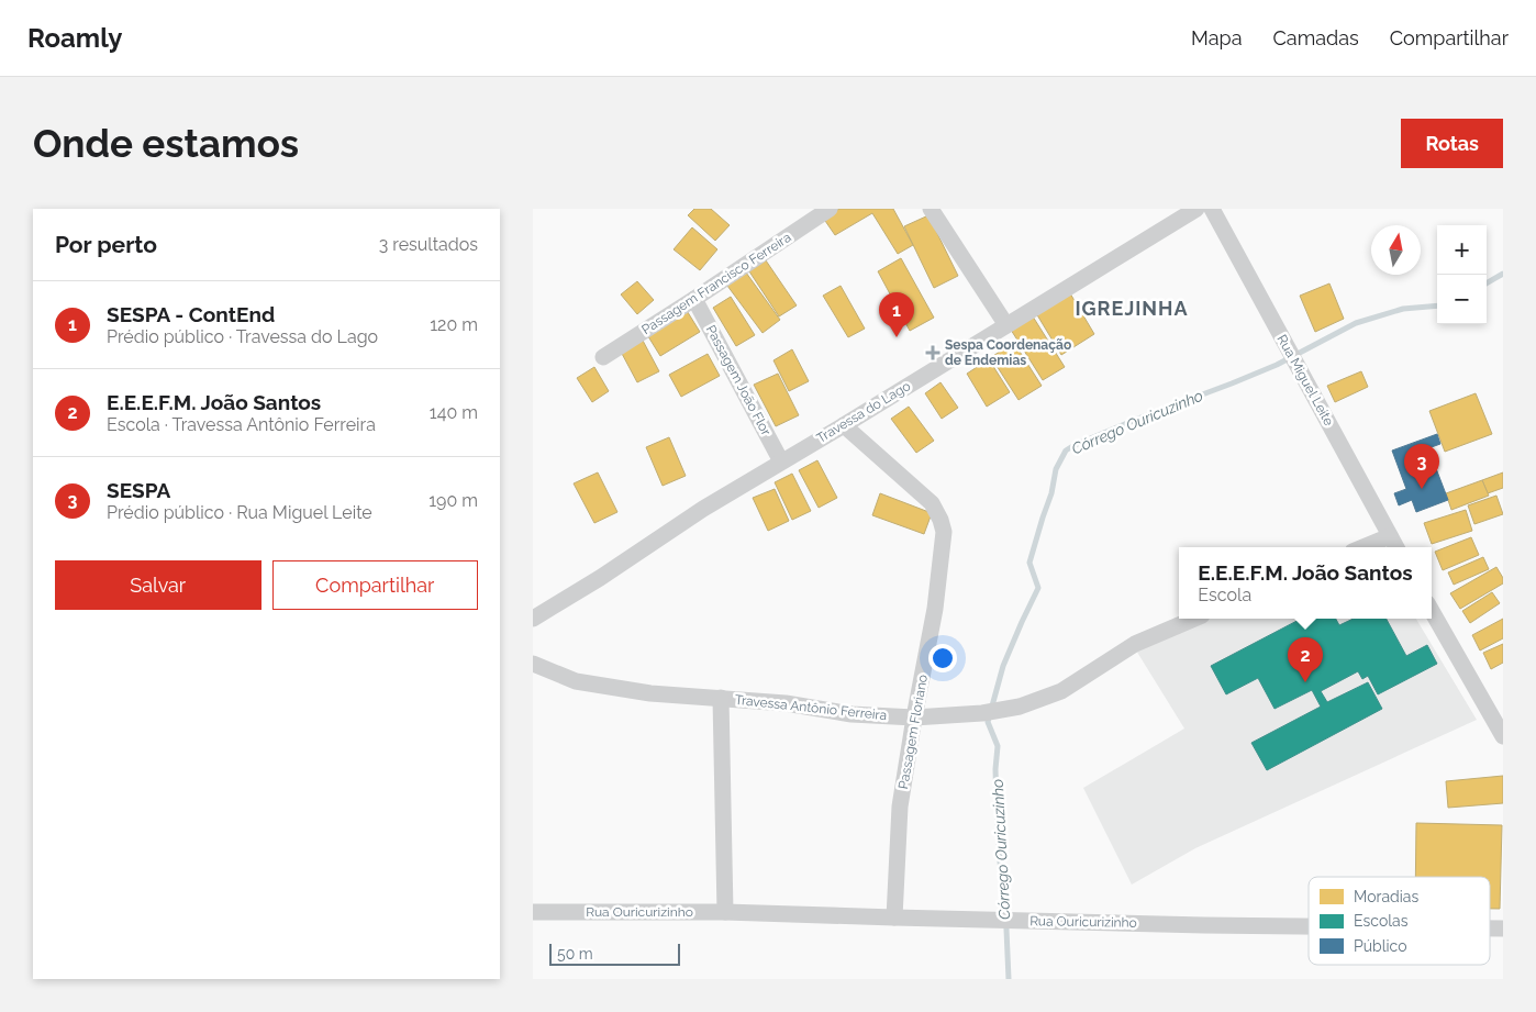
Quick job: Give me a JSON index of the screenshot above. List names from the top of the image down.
{
  "streets": {
    "street": [
      "Passagem Francisco Ferreira",
      "Passagem João Flor",
      "Rua Miguel Leite",
      "Travessa do Lago",
      "Travessa Antônio Ferreira",
      "Passagem Floriano",
      "Rua Ouricurizinho"
    ]
  },
  "crossings": [
    ["Passagem Francisco Ferreira", "Passagem João Flor"],
    ["Passagem João Flor", "Travessa do Lago"],
    ["Travessa do Lago", "Passagem Floriano"],
    ["Travessa Antônio Ferreira", "Passagem Floriano"],
    ["Passagem Floriano", "Rua Ouricurizinho"]
  ],
  "districts": ["IGREJINHA"],
  "water": ["Córrego Ouricuzinho"],
  "places": {
    "health": ["Sespa Coordenação de Endemias"]
  },
  "legend": ["Moradias", "Escolas", "Público"],
  "scale_bar": "50 m",
  "north": "top",
  "page": {
    "header": "Roamly",
    "nav": ["Mapa", "Camadas", "Compartilhar"],
    "buttons": [
      "Rotas",
      ["Salvar", "Compartilhar"]
    ],
    "title": "Onde estamos",
    "heading": ["Por perto", "3 resultados"],
    "map_buttons": ["+", "−"],
    "list": [
      {
        "mark": "1",
        "name": "SESPA - ContEnd",
        "note": "Prédio público · Travessa do Lago",
        "value": "120 m"
      },
      {
        "mark": "2",
        "name": "E.E.E.F.M. João Santos",
        "note": "Escola · Travessa Antônio Ferreira",
        "value": "140 m"
      },
      {
        "mark": "3",
        "name": "SESPA",
        "note": "Prédio público · Rua Miguel Leite",
        "value": "190 m"
      }
    ],
    "pins": ["1", "3", "2"],
    "popup": ["E.E.E.F.M. João Santos", "Escola"],
    "scale": "50 m"
  }
}
